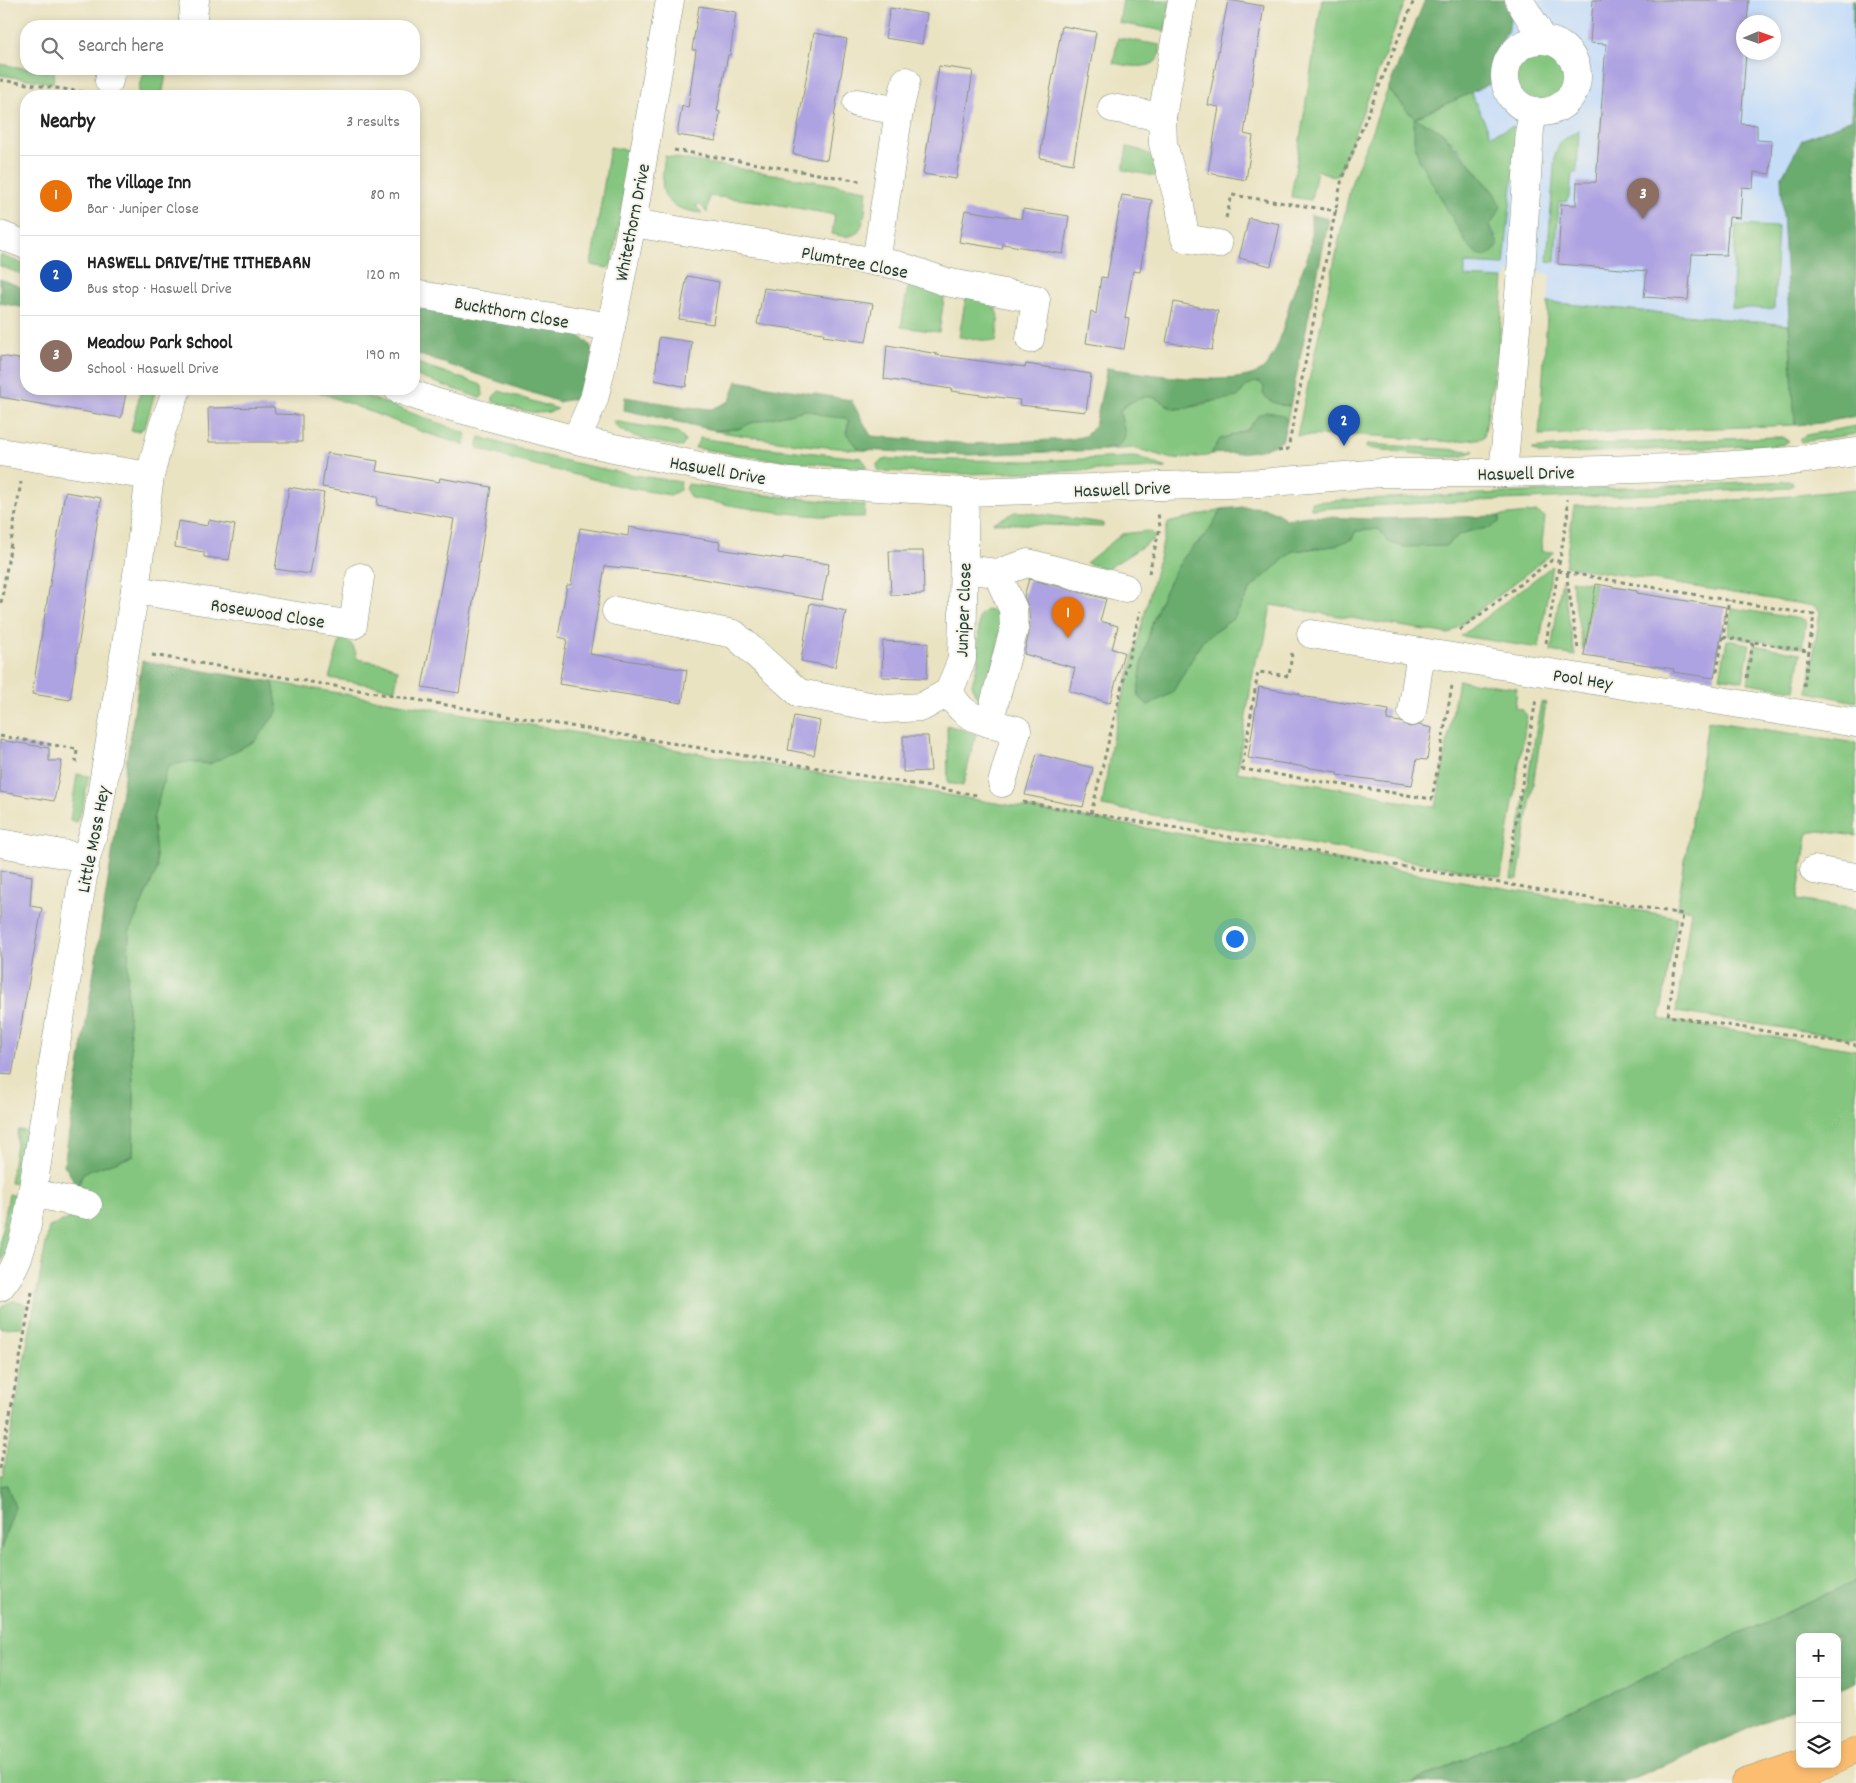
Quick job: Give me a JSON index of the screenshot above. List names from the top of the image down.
{
  "streets": {
    "street": [
      "Whitethorn Drive",
      "Plumtree Close",
      "Buckthorn Close",
      "Haswell Drive",
      "Juniper Close",
      "Rosewood Close",
      "Pool Hey",
      "Little Moss Hey"
    ]
  },
  "crossings": [
    ["Whitethorn Drive", "Plumtree Close"],
    ["Whitethorn Drive", "Buckthorn Close"],
    ["Whitethorn Drive", "Haswell Drive"],
    ["Haswell Drive", "Juniper Close"],
    ["Rosewood Close", "Little Moss Hey"]
  ],
  "north": "right",
  "page": {
    "search": "Search here",
    "heading": ["Nearby", "3 results"],
    "list": [
      {
        "mark": "1",
        "name": "The Village Inn",
        "note": "Bar · Juniper Close",
        "value": "80 m"
      },
      {
        "mark": "2",
        "name": "HASWELL DRIVE/THE TITHEBARN",
        "note": "Bus stop · Haswell Drive",
        "value": "120 m"
      },
      {
        "mark": "3",
        "name": "Meadow Park School",
        "note": "School · Haswell Drive",
        "value": "190 m"
      }
    ],
    "pins": ["3", "2", "1"],
    "map_buttons": ["+", "−"]
  }
}
